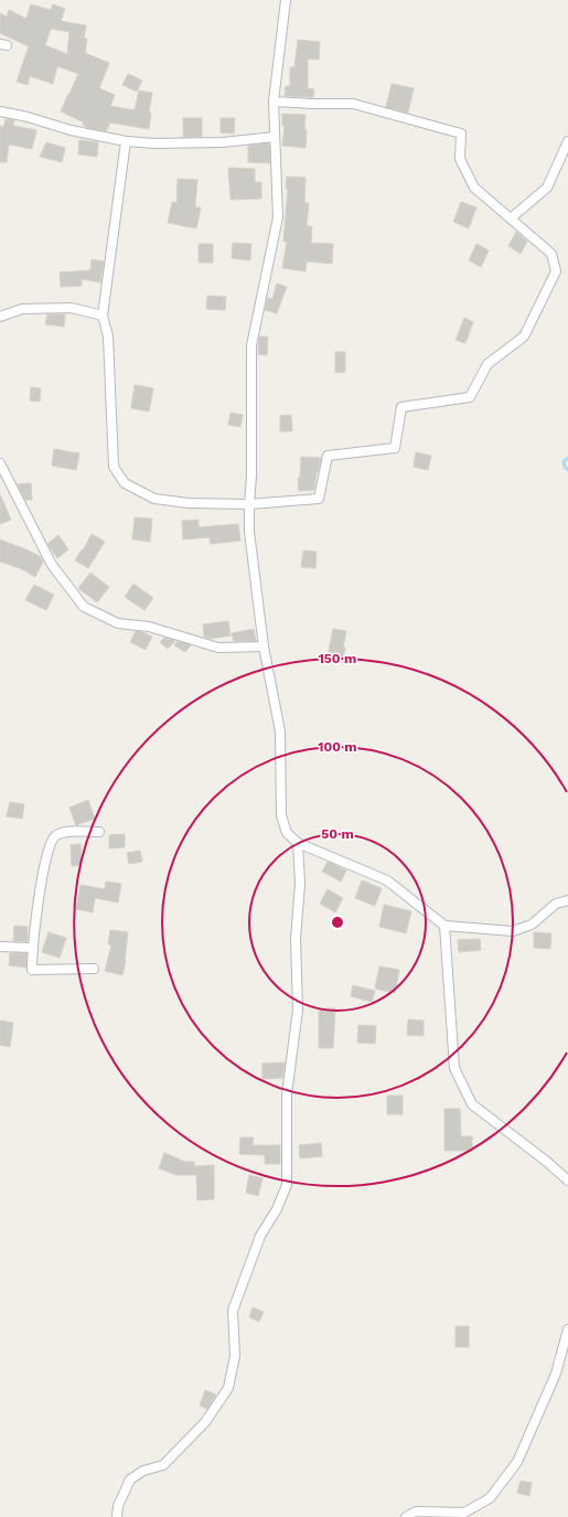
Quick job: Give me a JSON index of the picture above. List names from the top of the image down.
{
  "rings": ["150 m", "100 m", "50 m"]
}
